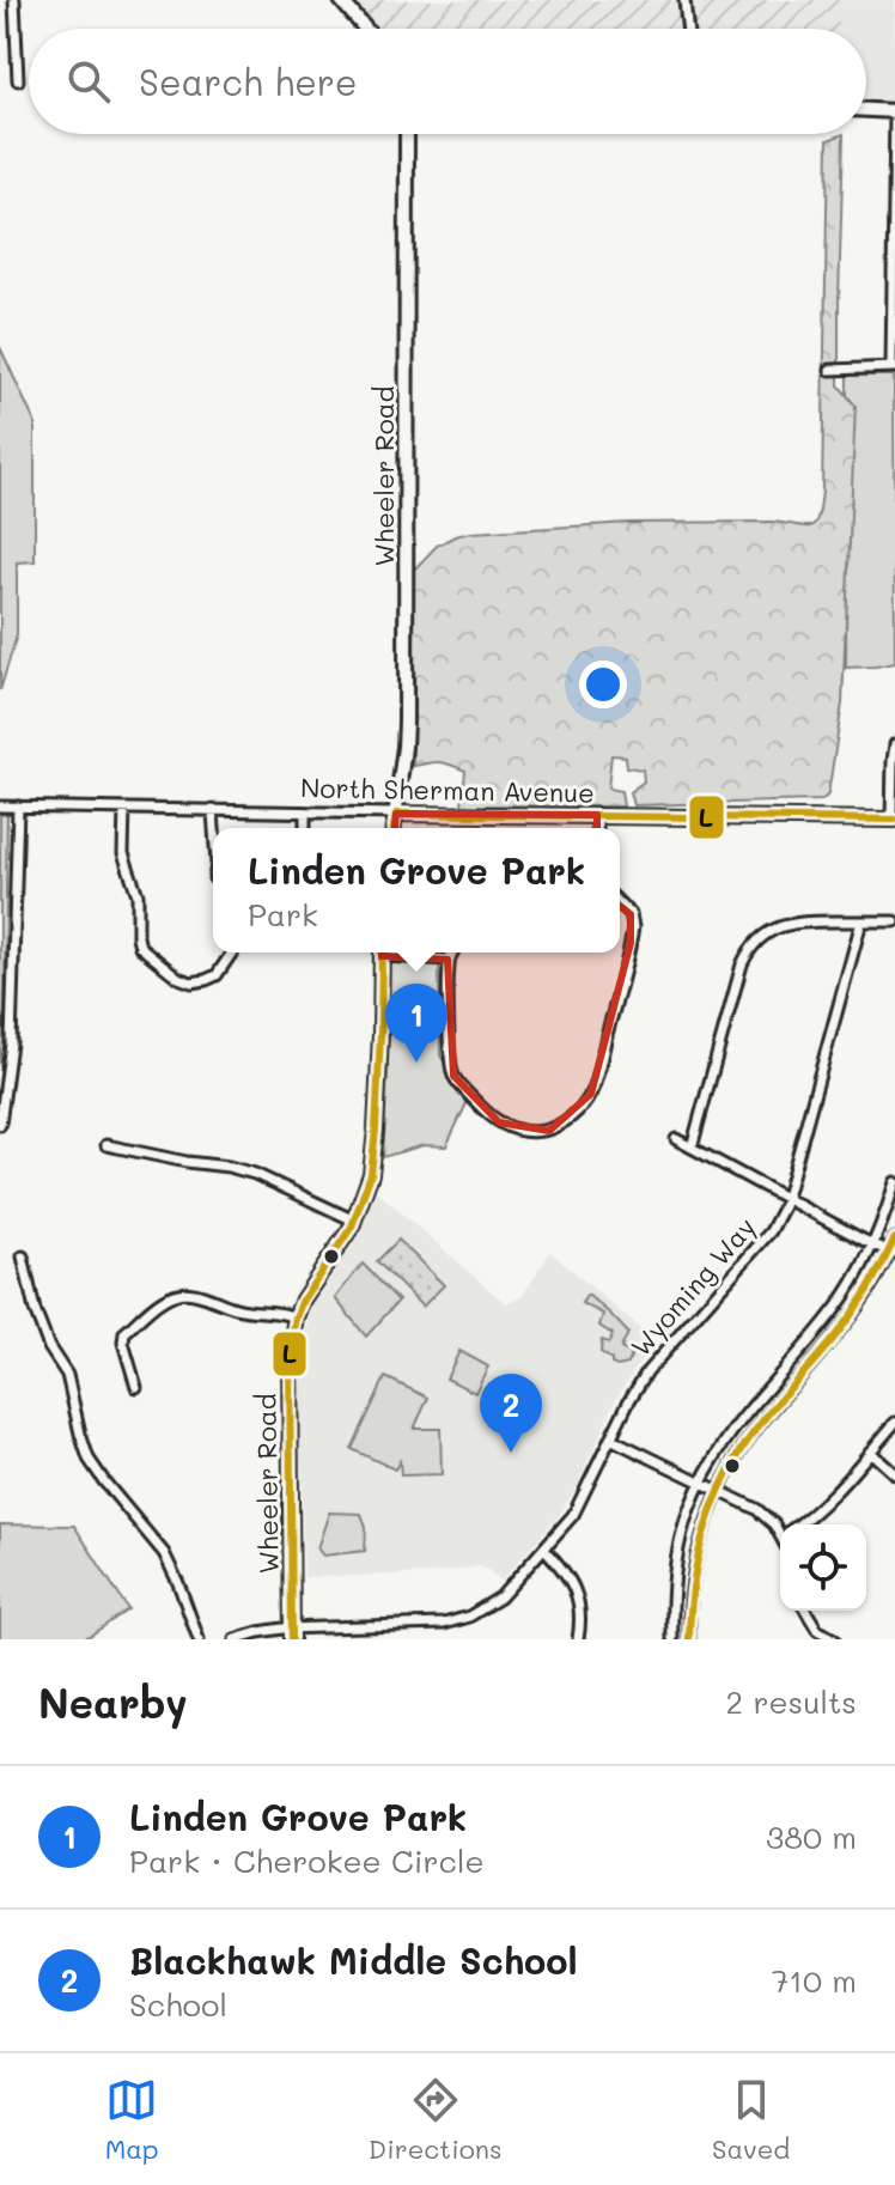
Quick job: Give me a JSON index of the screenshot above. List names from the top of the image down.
{
  "streets": {
    "street": ["Wheeler Road", "North Sherman Avenue", "Wyoming Way"]
  },
  "crossings": [
    ["Wheeler Road", "North Sherman Avenue"],
    ["Wheeler Road", "Wyoming Way"]
  ],
  "lines": ["transit line L"],
  "page": {
    "search": "Search here",
    "popup": ["Linden Grove Park", "Park"],
    "pins": ["1", "2"],
    "heading": ["Nearby", "2 results"],
    "list": [
      {
        "mark": "1",
        "name": "Linden Grove Park",
        "note": "Park · Cherokee Circle",
        "value": "380 m"
      },
      {
        "mark": "2",
        "name": "Blackhawk Middle School",
        "note": "School",
        "value": "710 m"
      }
    ],
    "nav": ["Map", "Directions", "Saved"]
  }
}
